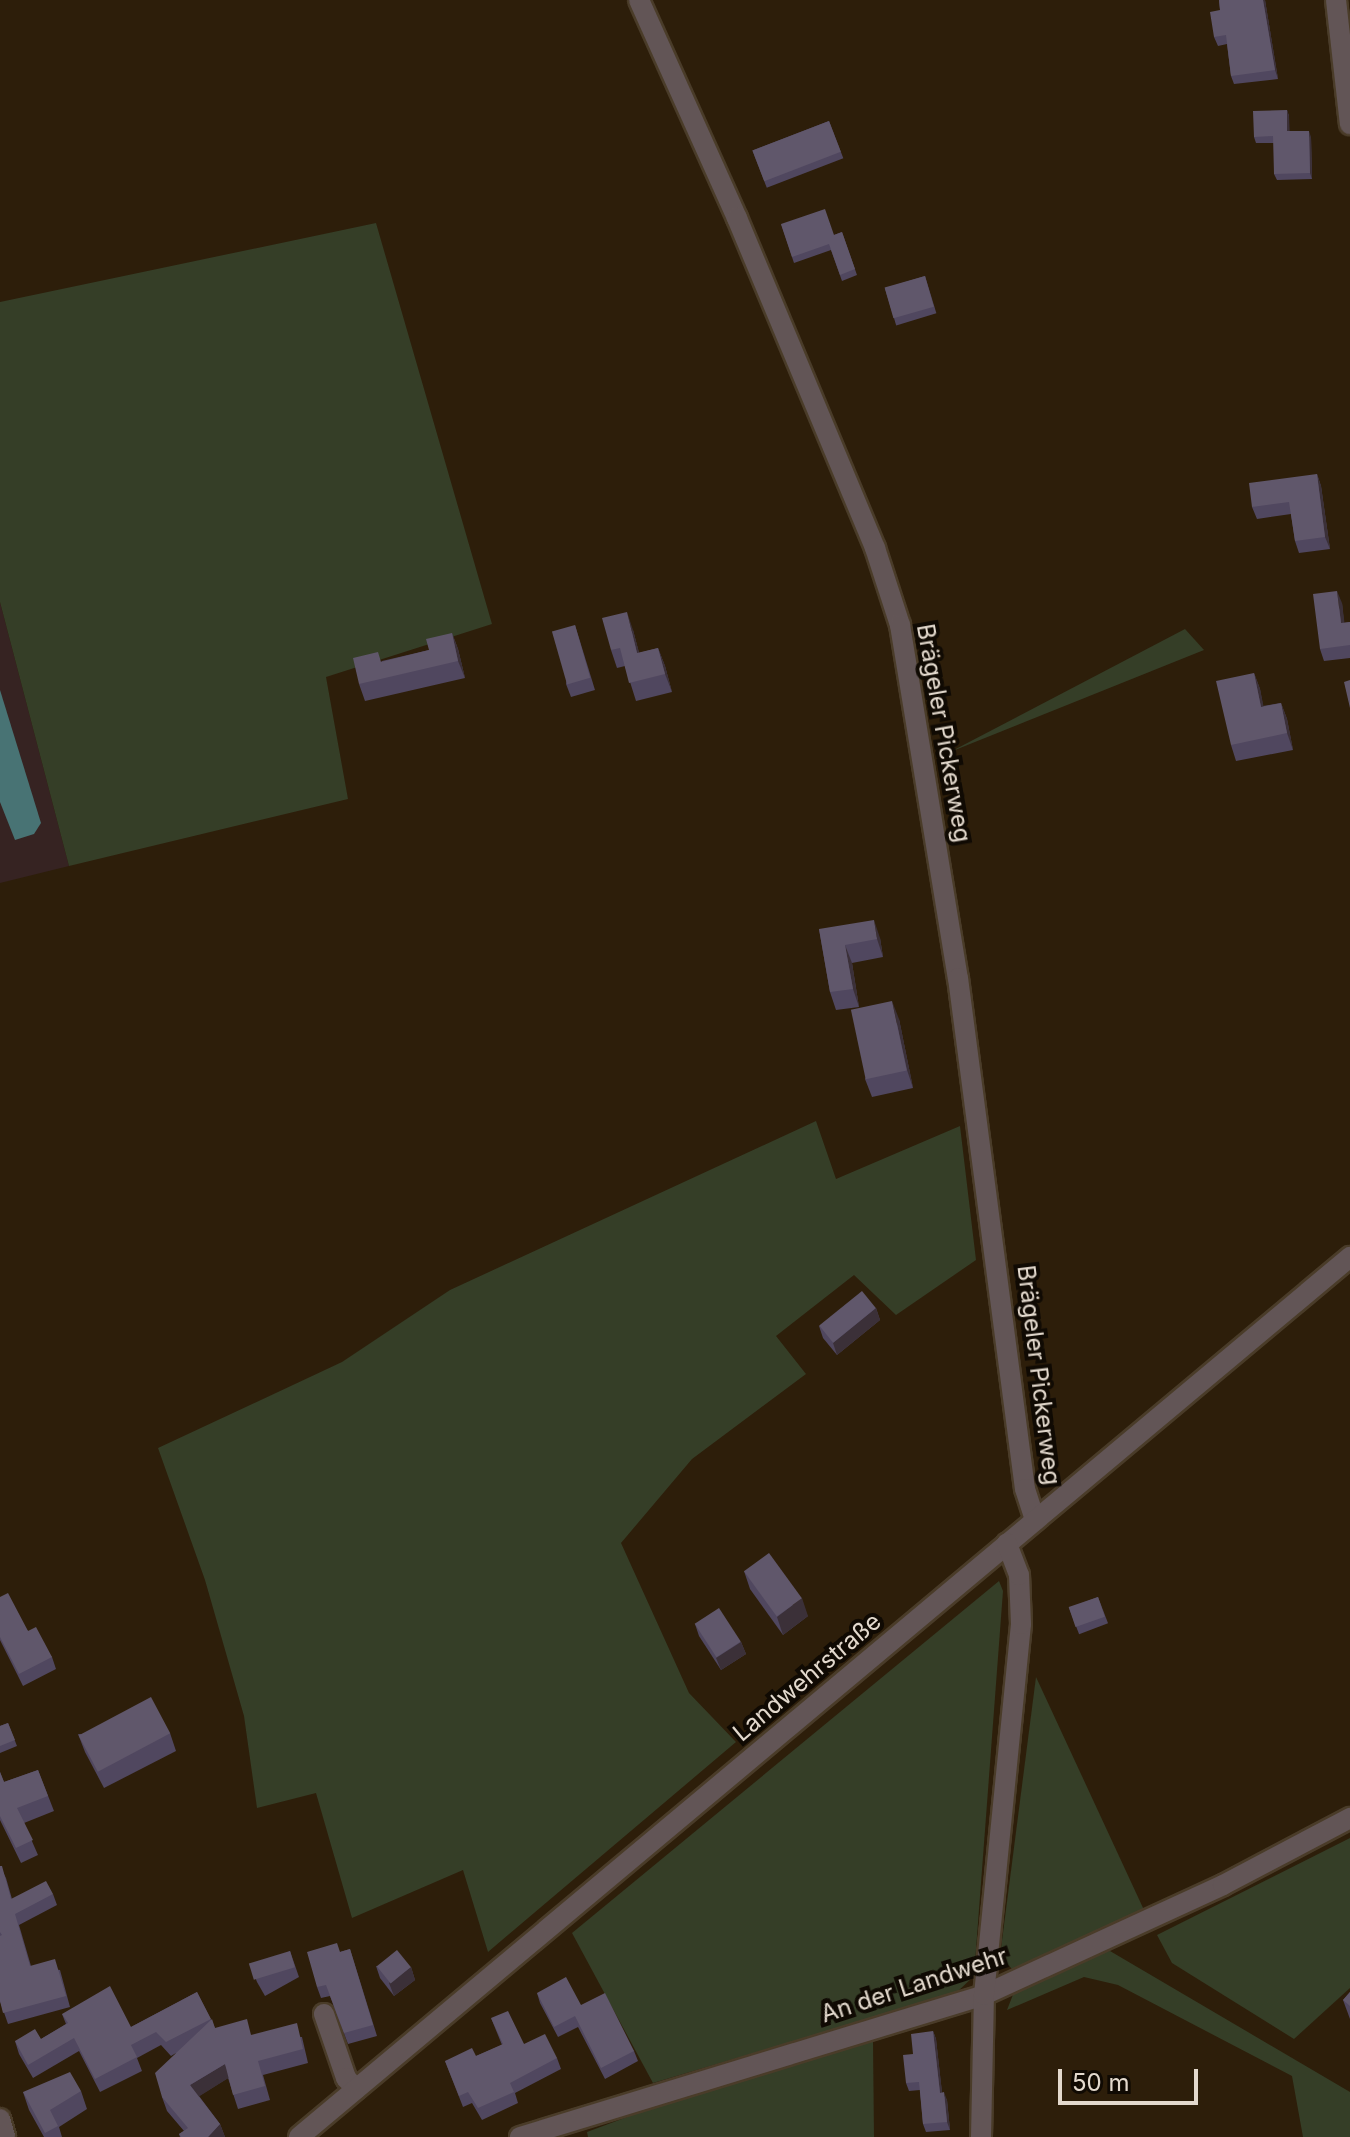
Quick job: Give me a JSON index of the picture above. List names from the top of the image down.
{
  "streets": {
    "street": ["Brägeler Pickerweg", "Landwehrstraße", "An der Landwehr"]
  },
  "crossings": [
    ["Brägeler Pickerweg", "Landwehrstraße"]
  ],
  "scale_bar": "50 m"
}
